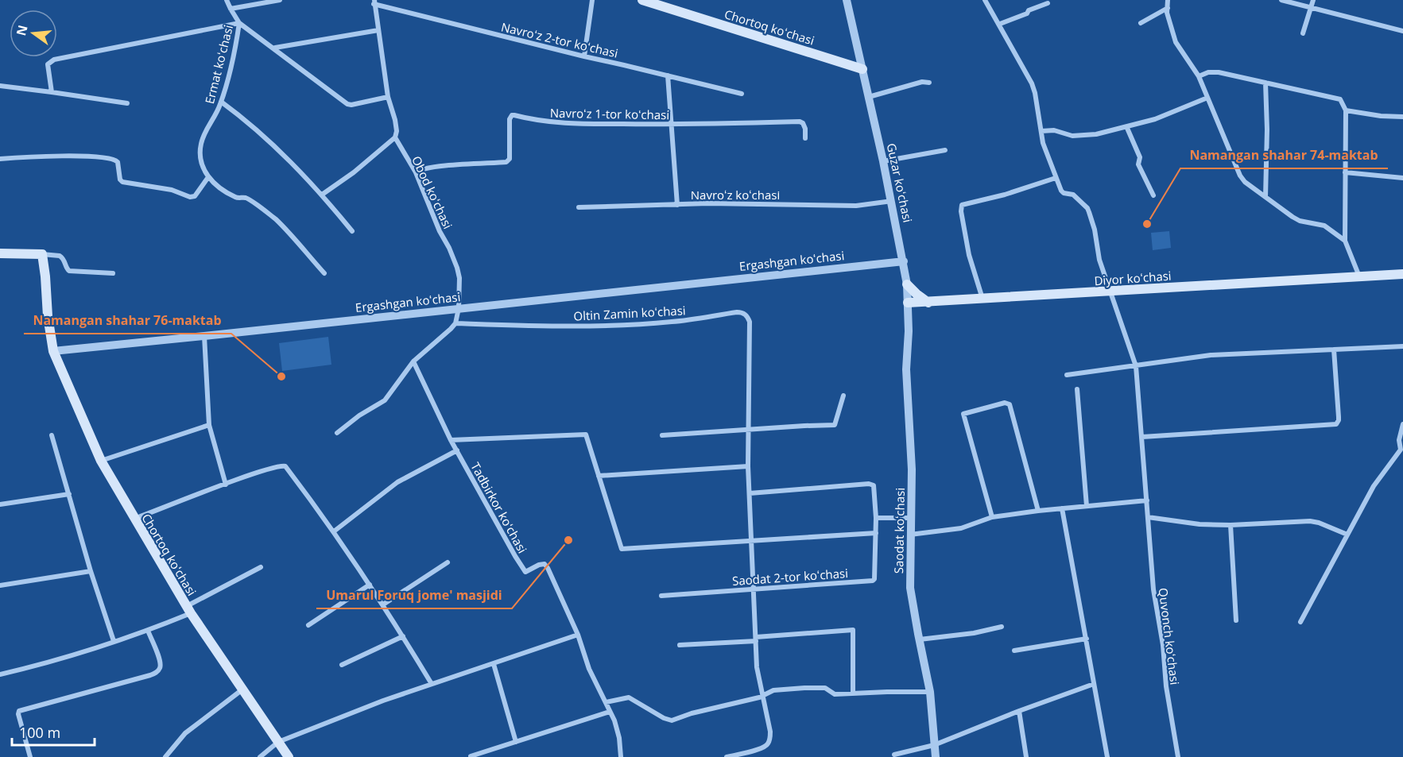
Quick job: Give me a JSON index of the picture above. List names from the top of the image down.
{
  "streets": {
    "main road": ["Chortoq koʻchasi", "Diyor koʻchasi"],
    "street": [
      "Navroʻz 2-tor koʻchasi",
      "Ermat koʻchasi",
      "Navroʻz 1-tor koʻchasi",
      "Guzar koʻchasi",
      "Obod koʻchasi",
      "Navroʻz koʻchasi",
      "Ergashgan koʻchasi",
      "Oltin Zamin koʻchasi",
      "Tadbirkor koʻchasi",
      "Saodat koʻchasi",
      "Saodat 2-tor koʻchasi",
      "Quvonch koʻchasi"
    ]
  },
  "crossings": [
    ["Chortoq koʻchasi", "Guzar koʻchasi"],
    ["Chortoq koʻchasi", "Ergashgan koʻchasi"],
    ["Navroʻz 2-tor koʻchasi", "Obod koʻchasi"],
    ["Navroʻz 1-tor koʻchasi", "Obod koʻchasi"],
    ["Guzar koʻchasi", "Navroʻz koʻchasi"],
    ["Guzar koʻchasi", "Ergashgan koʻchasi"],
    ["Guzar koʻchasi", "Diyor koʻchasi"],
    ["Guzar koʻchasi", "Saodat koʻchasi"],
    ["Obod koʻchasi", "Ergashgan koʻchasi"],
    ["Diyor koʻchasi", "Saodat koʻchasi"],
    ["Diyor koʻchasi", "Quvonch koʻchasi"]
  ],
  "places": ["Namangan shahar 74-maktab", "Namangan shahar 76-maktab", "Umarul Foruq jome' masjidi"],
  "scale_bar": "100 m",
  "north": "left"
}
